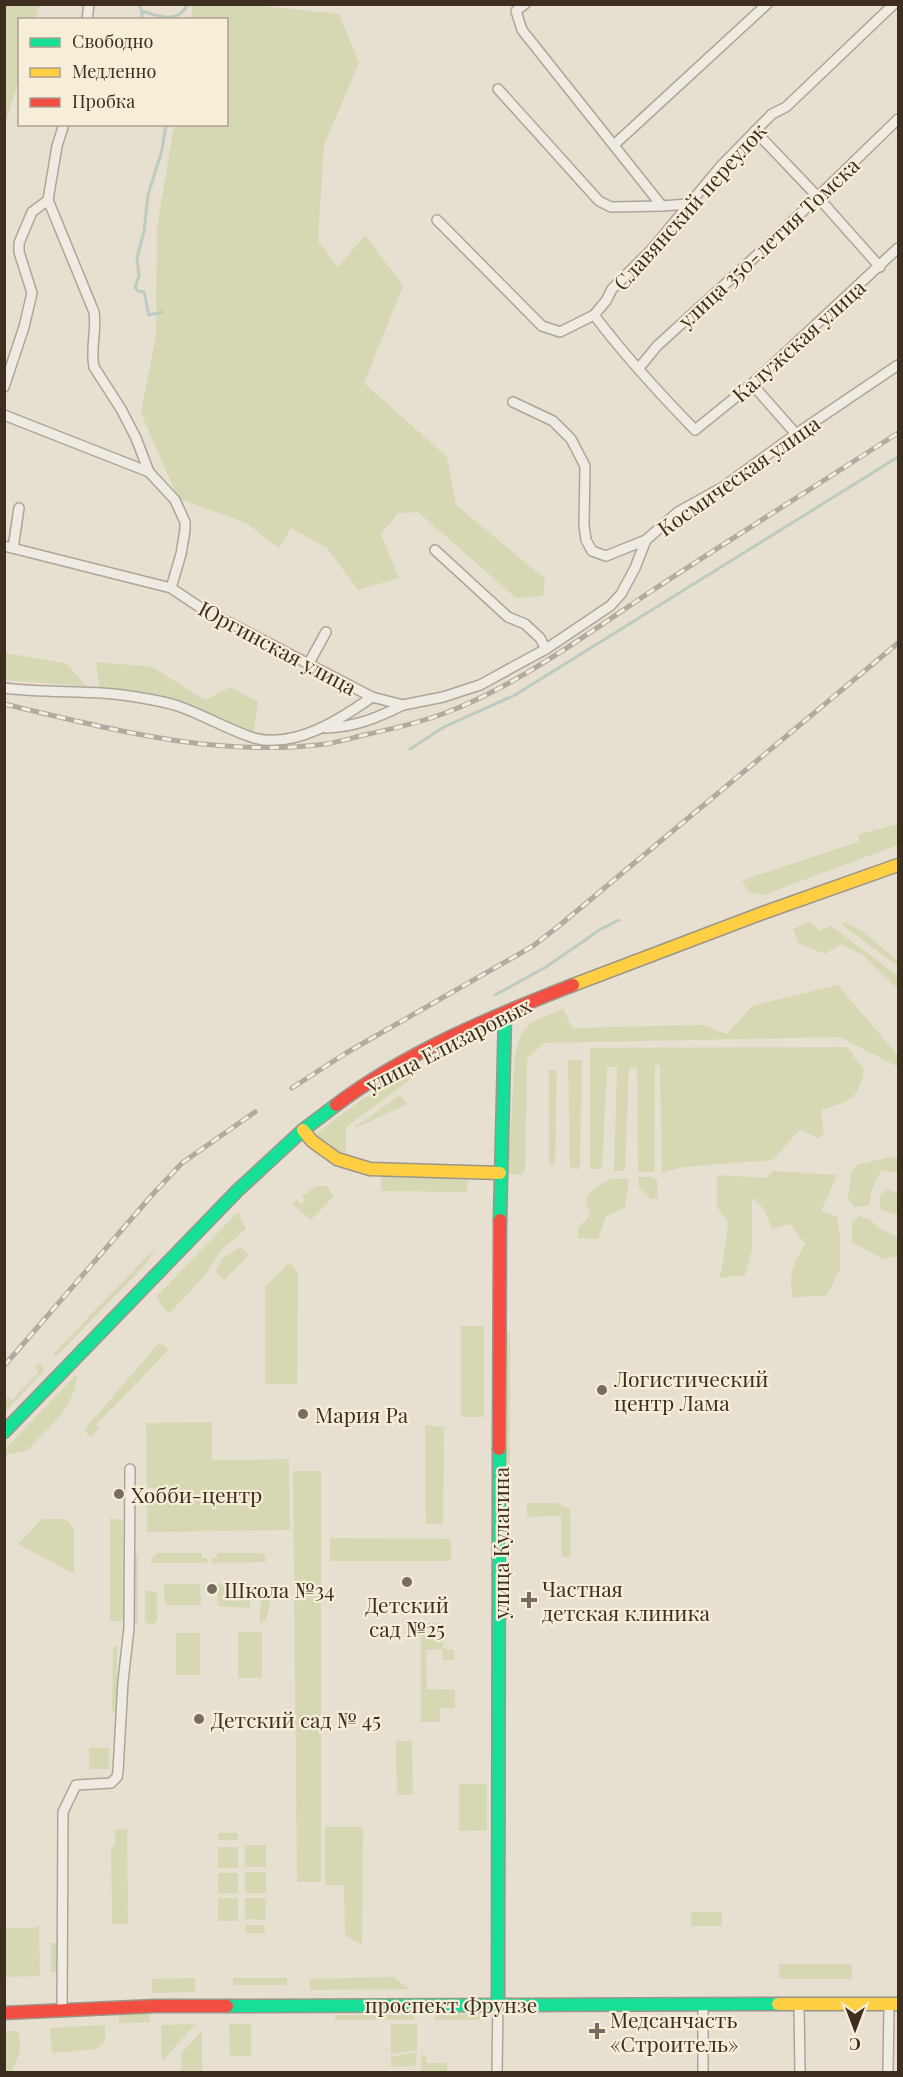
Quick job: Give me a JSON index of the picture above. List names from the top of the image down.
{
  "streets": {
    "main road": ["улица Елизаровых", "улица Кулагина", "проспект Фрунзе"],
    "street": [
      "Славянский переулок",
      "улица 350-летия Томска",
      "Калужская улица",
      "Космическая улица",
      "Юргинская улица"
    ]
  },
  "crossings": [
    ["улица 350-летия Томска", "Калужская улица"],
    ["Космическая улица", "Юргинская улица"],
    ["улица Елизаровых", "улица Кулагина"],
    ["улица Кулагина", "проспект Фрунзе"]
  ],
  "places": {
    "other": [
      "Логистический центр Лама",
      "Мария Ра",
      "Хобби-центр",
      "Детский сад №25",
      "Школа №34",
      "Детский сад № 45"
    ],
    "health": ["Частная детская клиника", "Медсанчасть «Строитель»"]
  },
  "legend": ["Свободно", "Медленно", "Пробка"],
  "north": "bottom"
}
